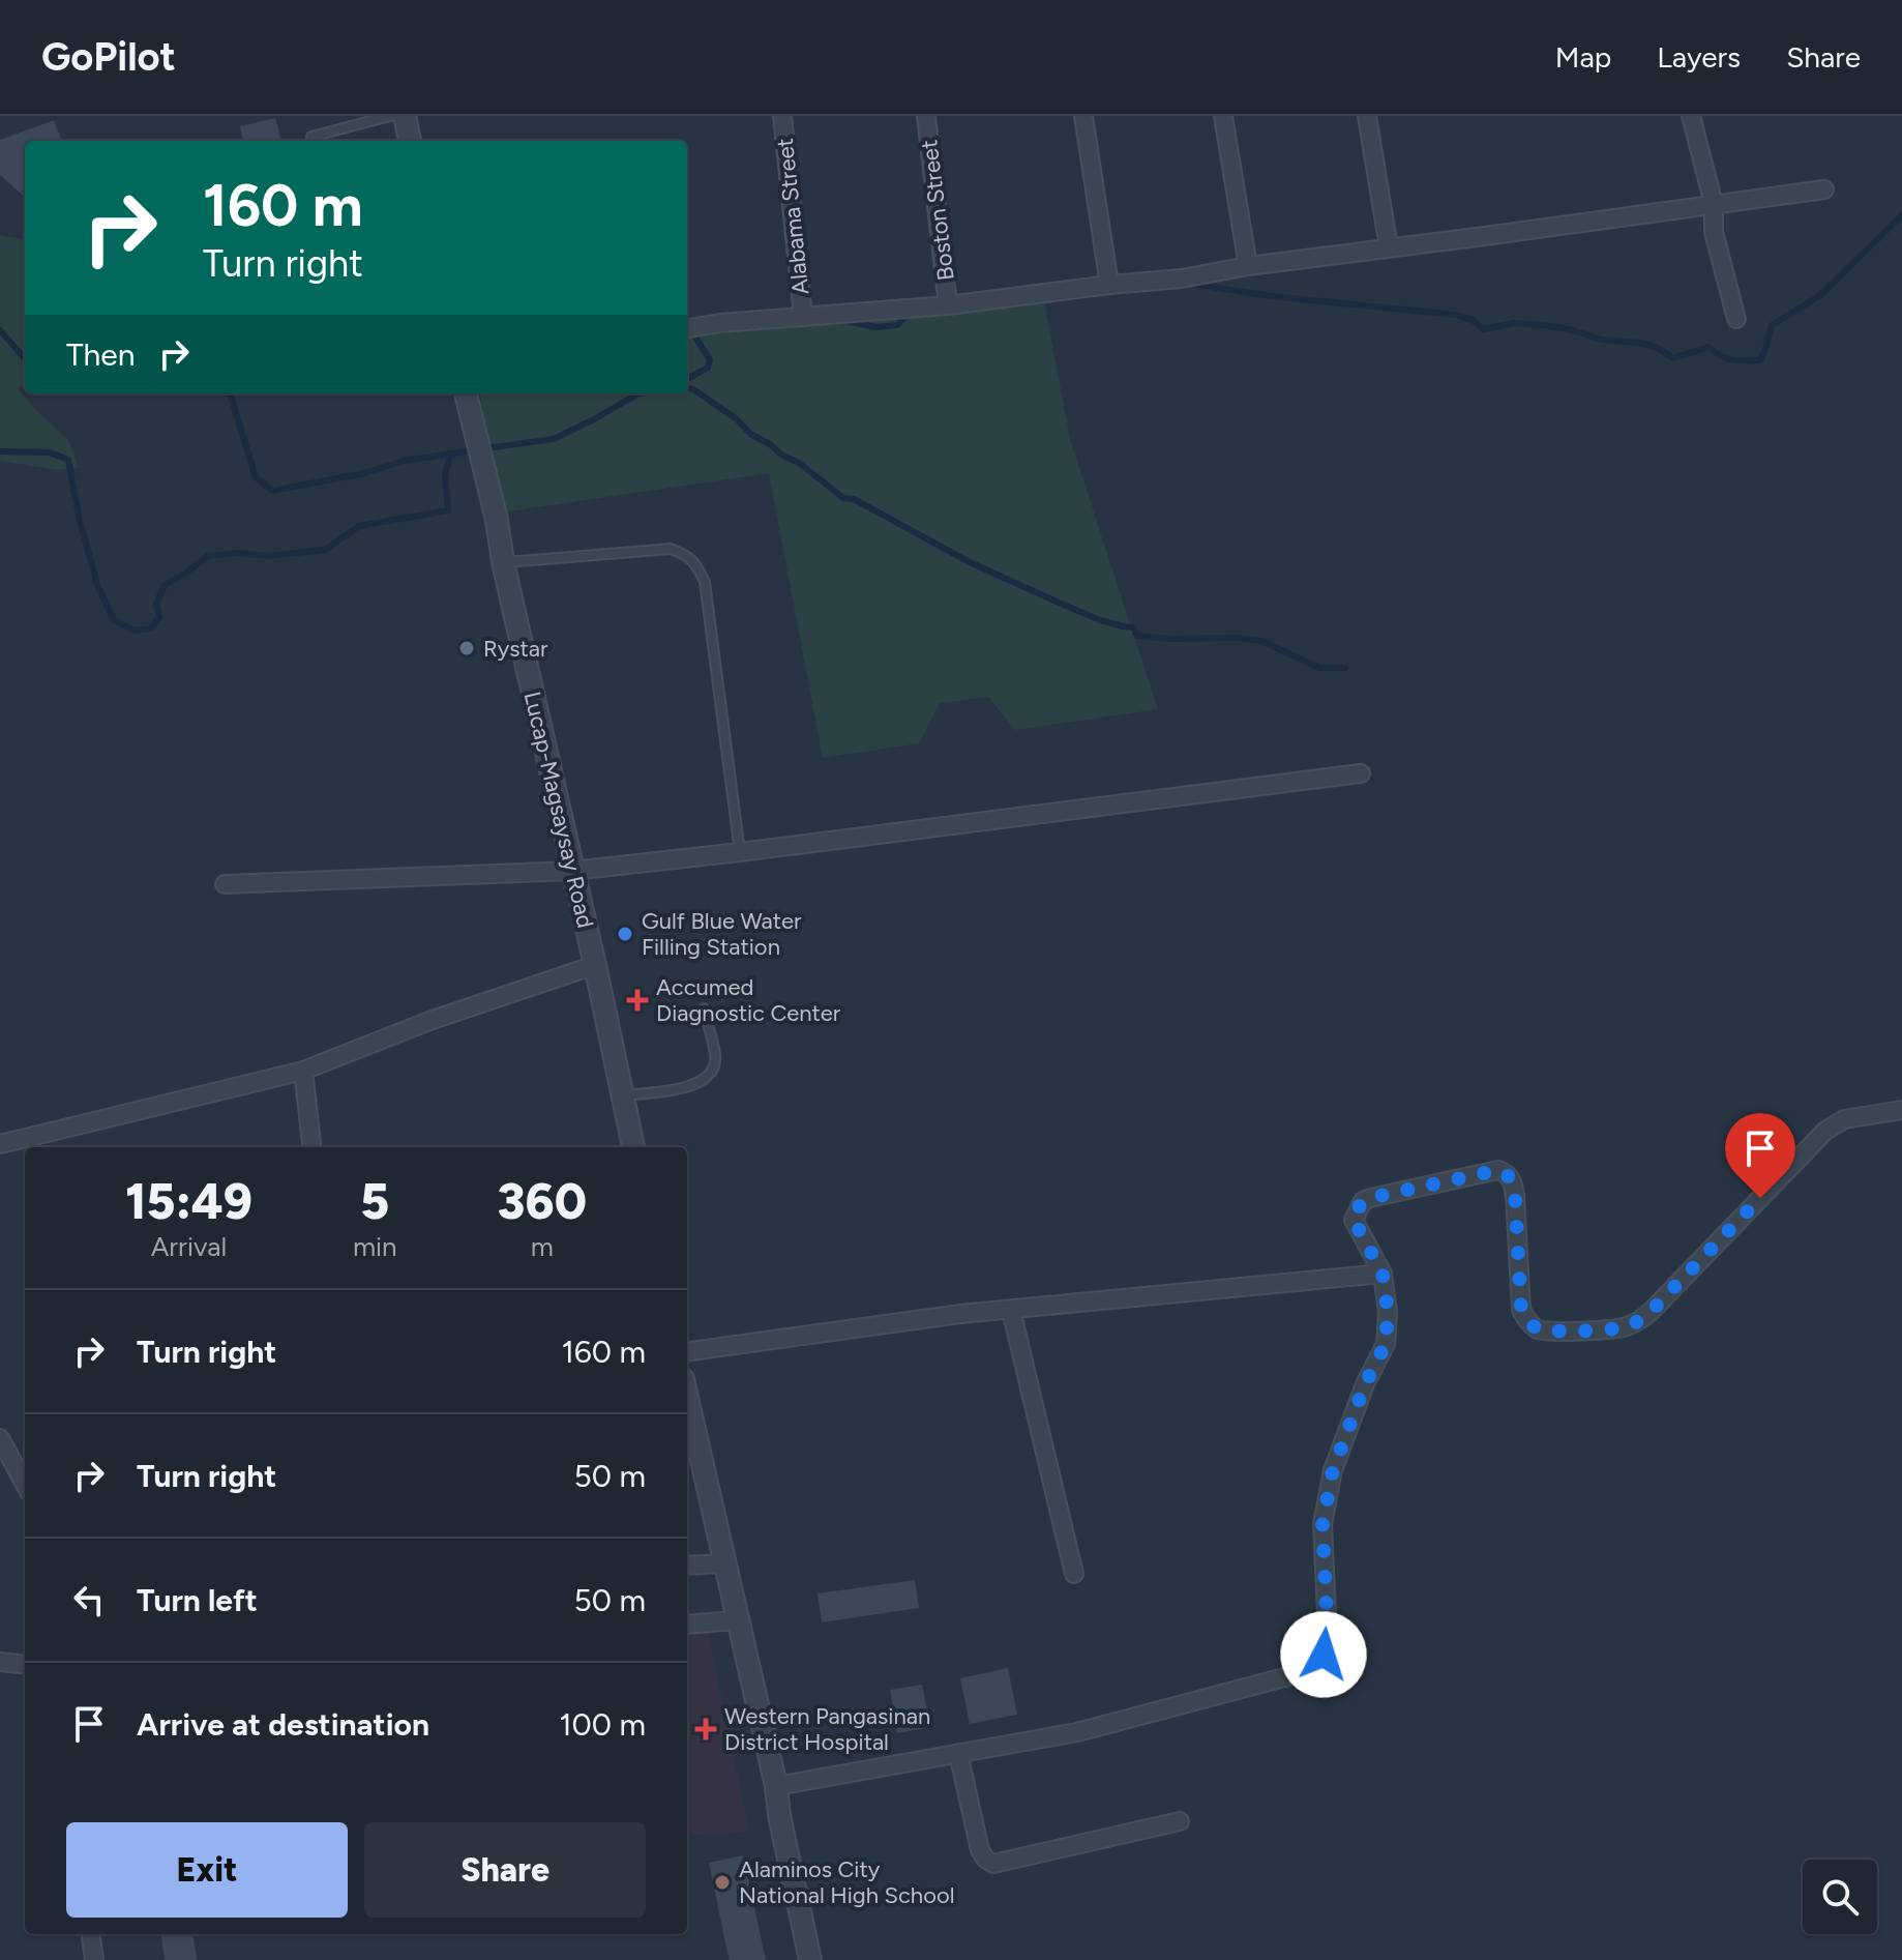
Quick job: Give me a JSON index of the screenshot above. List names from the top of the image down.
{
  "streets": {
    "street": ["Boston Street", "Alabama Street", "Lucap-Magsaysay Road"]
  },
  "places": {
    "other": ["Rystar", "Gulf Blue Water Filling Station", "Alaminos City National High School"],
    "health": ["Accumed Diagnostic Center", "Western Pangasinan District Hospital"]
  },
  "page": {
    "header": "GoPilot",
    "nav": ["Map", "Layers", "Share"],
    "turn": ["160 m", "Turn right"],
    "then": "Then",
    "eta": [
      "15:49",
      "Arrival",
      "5",
      "min",
      "360",
      "m"
    ],
    "list": [
      {
        "name": "Turn right",
        "value": "160 m"
      },
      {
        "name": "Turn right",
        "value": "50 m"
      },
      {
        "name": "Turn left",
        "value": "50 m"
      },
      {
        "name": "Arrive at destination",
        "value": "100 m"
      }
    ],
    "buttons": ["Exit", "Share"]
  }
}
